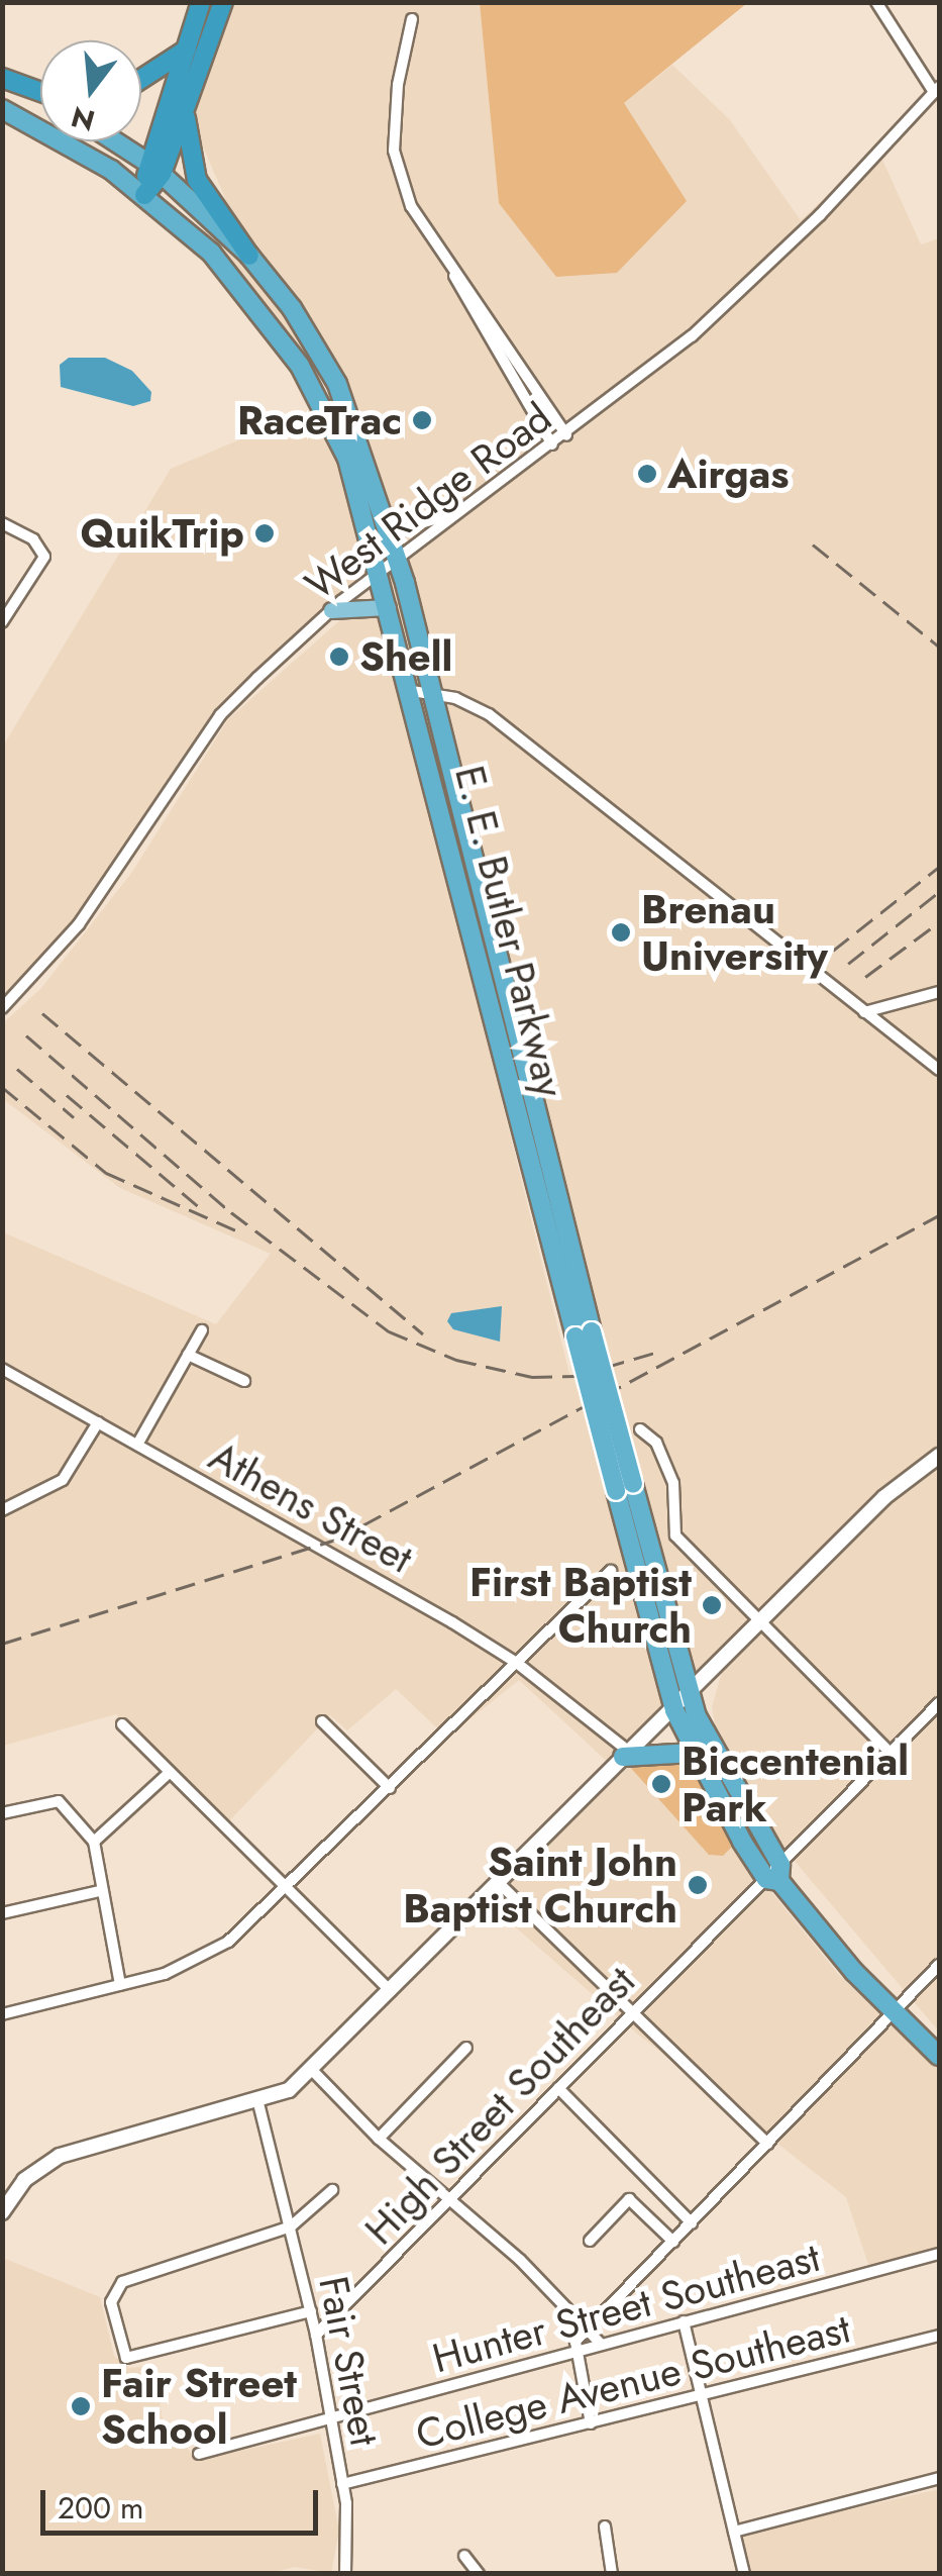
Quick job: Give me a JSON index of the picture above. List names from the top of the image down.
{
  "streets": {
    "highway": ["E. E. Butler Parkway"],
    "street": [
      "West Ridge Road",
      "Athens Street",
      "High Street Southeast",
      "Hunter Street Southeast",
      "Fair Street",
      "College Avenue Southeast"
    ]
  },
  "crossings": [
    ["West Ridge Road", "E. E. Butler Parkway"],
    ["E. E. Butler Parkway", "High Street Southeast"],
    ["High Street Southeast", "Fair Street"],
    ["Hunter Street Southeast", "Fair Street"],
    ["Fair Street", "College Avenue Southeast"]
  ],
  "places": [
    "RaceTrac",
    "Airgas",
    "QuikTrip",
    "Shell",
    "Brenau University",
    "First Baptist Church",
    "Biccentenial Park",
    "Saint John Baptist Church",
    "Fair Street School"
  ],
  "scale_bar": "200 m",
  "north": "bottom"
}
